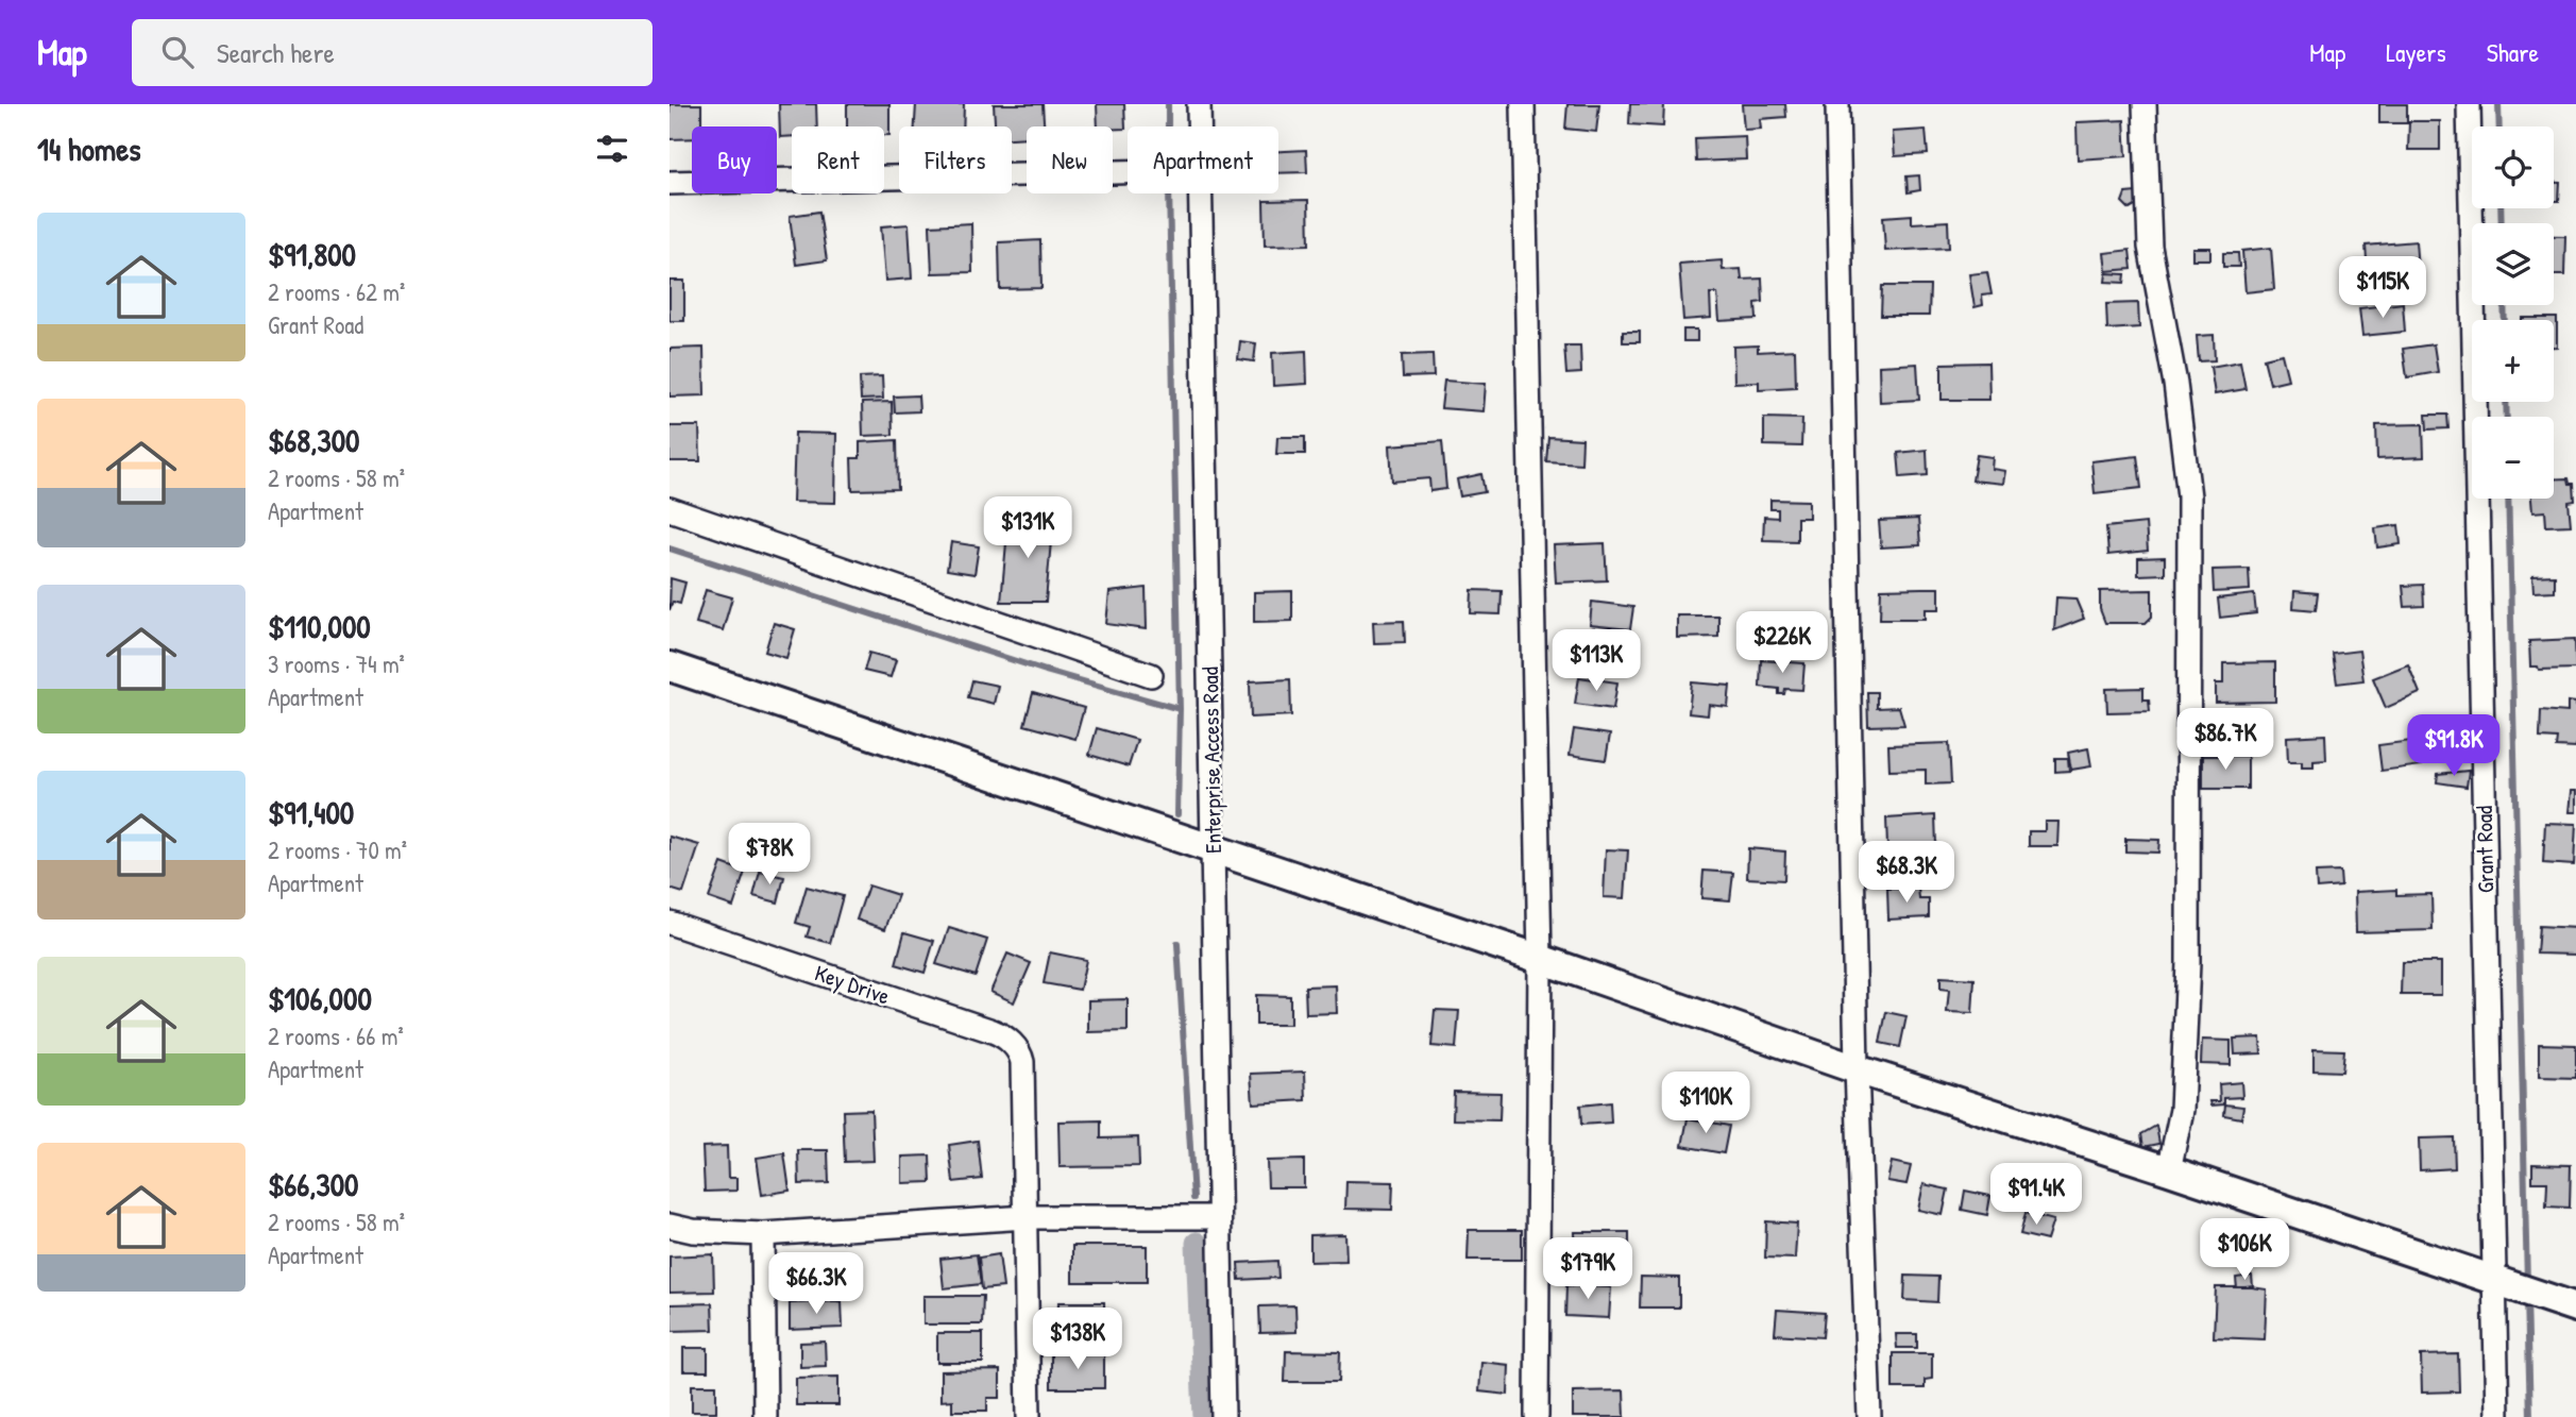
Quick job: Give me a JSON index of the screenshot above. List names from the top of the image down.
{
  "streets": {
    "street": ["Enterprise Access Road", "Grant Road", "Key Drive"]
  },
  "page": {
    "header": "Map",
    "search": "Search here",
    "nav": ["Map", "Layers", "Share"],
    "heading": "14 homes",
    "map_buttons": ["+", "−"],
    "chip": [
      "Buy",
      "Rent",
      "Filters",
      "New",
      "Apartment"
    ],
    "list": [
      {
        "name": "$91,800",
        "note": "2 rooms · 62 m² · Grant Road"
      },
      {
        "name": "$68,300",
        "note": "2 rooms · 58 m² · Apartment"
      },
      {
        "name": "$110,000",
        "note": "3 rooms · 74 m² · Apartment"
      },
      {
        "name": "$91,400",
        "note": "2 rooms · 70 m² · Apartment"
      },
      {
        "name": "$106,000",
        "note": "2 rooms · 66 m² · Apartment"
      },
      {
        "name": "$66,300",
        "note": "2 rooms · 58 m² · Apartment"
      }
    ],
    "price": [
      "$115K",
      "$131K",
      "$226K",
      "$113K",
      "$86.7K",
      "$91.8K",
      "$78K",
      "$68.3K",
      "$110K",
      "$91.4K",
      "$106K",
      "$179K",
      "$66.3K",
      "$138K"
    ]
  }
}
